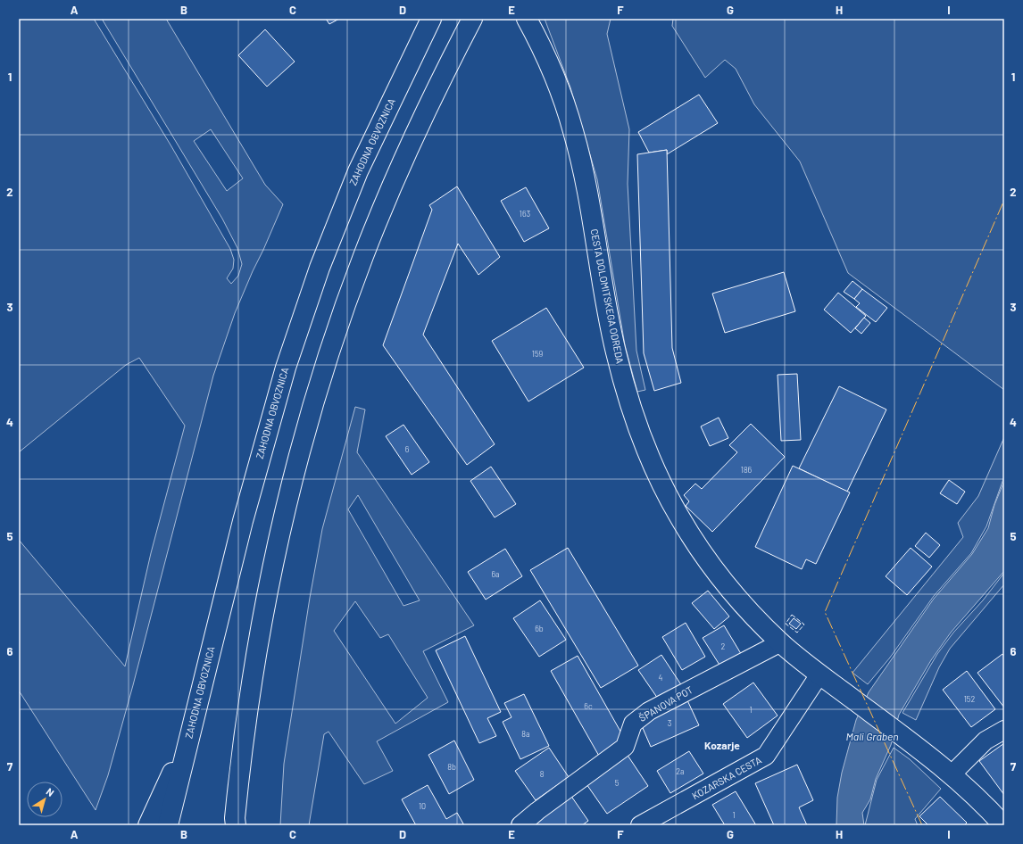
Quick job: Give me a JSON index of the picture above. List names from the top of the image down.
{
  "streets": {
    "main road": ["ZAHODNA OBVOZNICA", "CESTA DOLOMITSKEGA ODREDA"],
    "street": ["ŠPANOVA POT", "KOZARSKA CESTA"]
  },
  "crossings": [
    ["CESTA DOLOMITSKEGA ODREDA", "ŠPANOVA POT"],
    ["CESTA DOLOMITSKEGA ODREDA", "KOZARSKA CESTA"]
  ],
  "districts": ["Kozarje"],
  "water": ["Mali Graben"],
  "house_numbers": [
    "163",
    "159",
    "6",
    "186",
    "6a",
    "6b",
    "2",
    "4",
    "152",
    "6c",
    "1",
    "3",
    "8a",
    "8b",
    "2a",
    "8",
    "5",
    "10",
    "1"
  ],
  "north": "top right",
  "grid": {
    "columns": [
      "A",
      "B",
      "C",
      "D",
      "E",
      "F",
      "G",
      "H",
      "I"
    ],
    "rows": [
      "1",
      "2",
      "3",
      "4",
      "5",
      "6",
      "7"
    ]
  }
}
